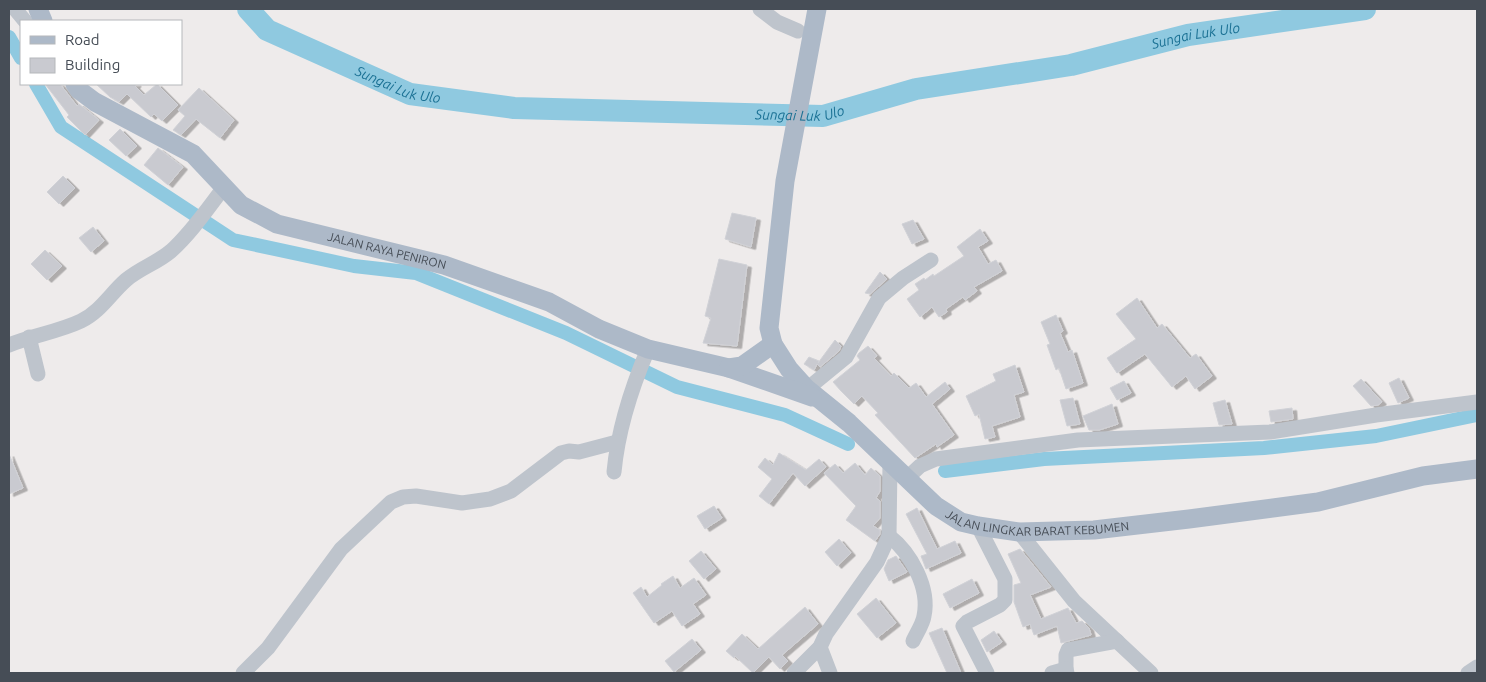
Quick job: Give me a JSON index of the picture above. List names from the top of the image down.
{
  "streets": {
    "main road": ["JALAN RAYA PENIRON", "JALAN LINGKAR BARAT KEBUMEN"]
  },
  "crossings": [
    ["JALAN RAYA PENIRON", "JALAN LINGKAR BARAT KEBUMEN"]
  ],
  "water": ["Sungai Luk Ulo"],
  "legend": ["Road", "Building"]
}
